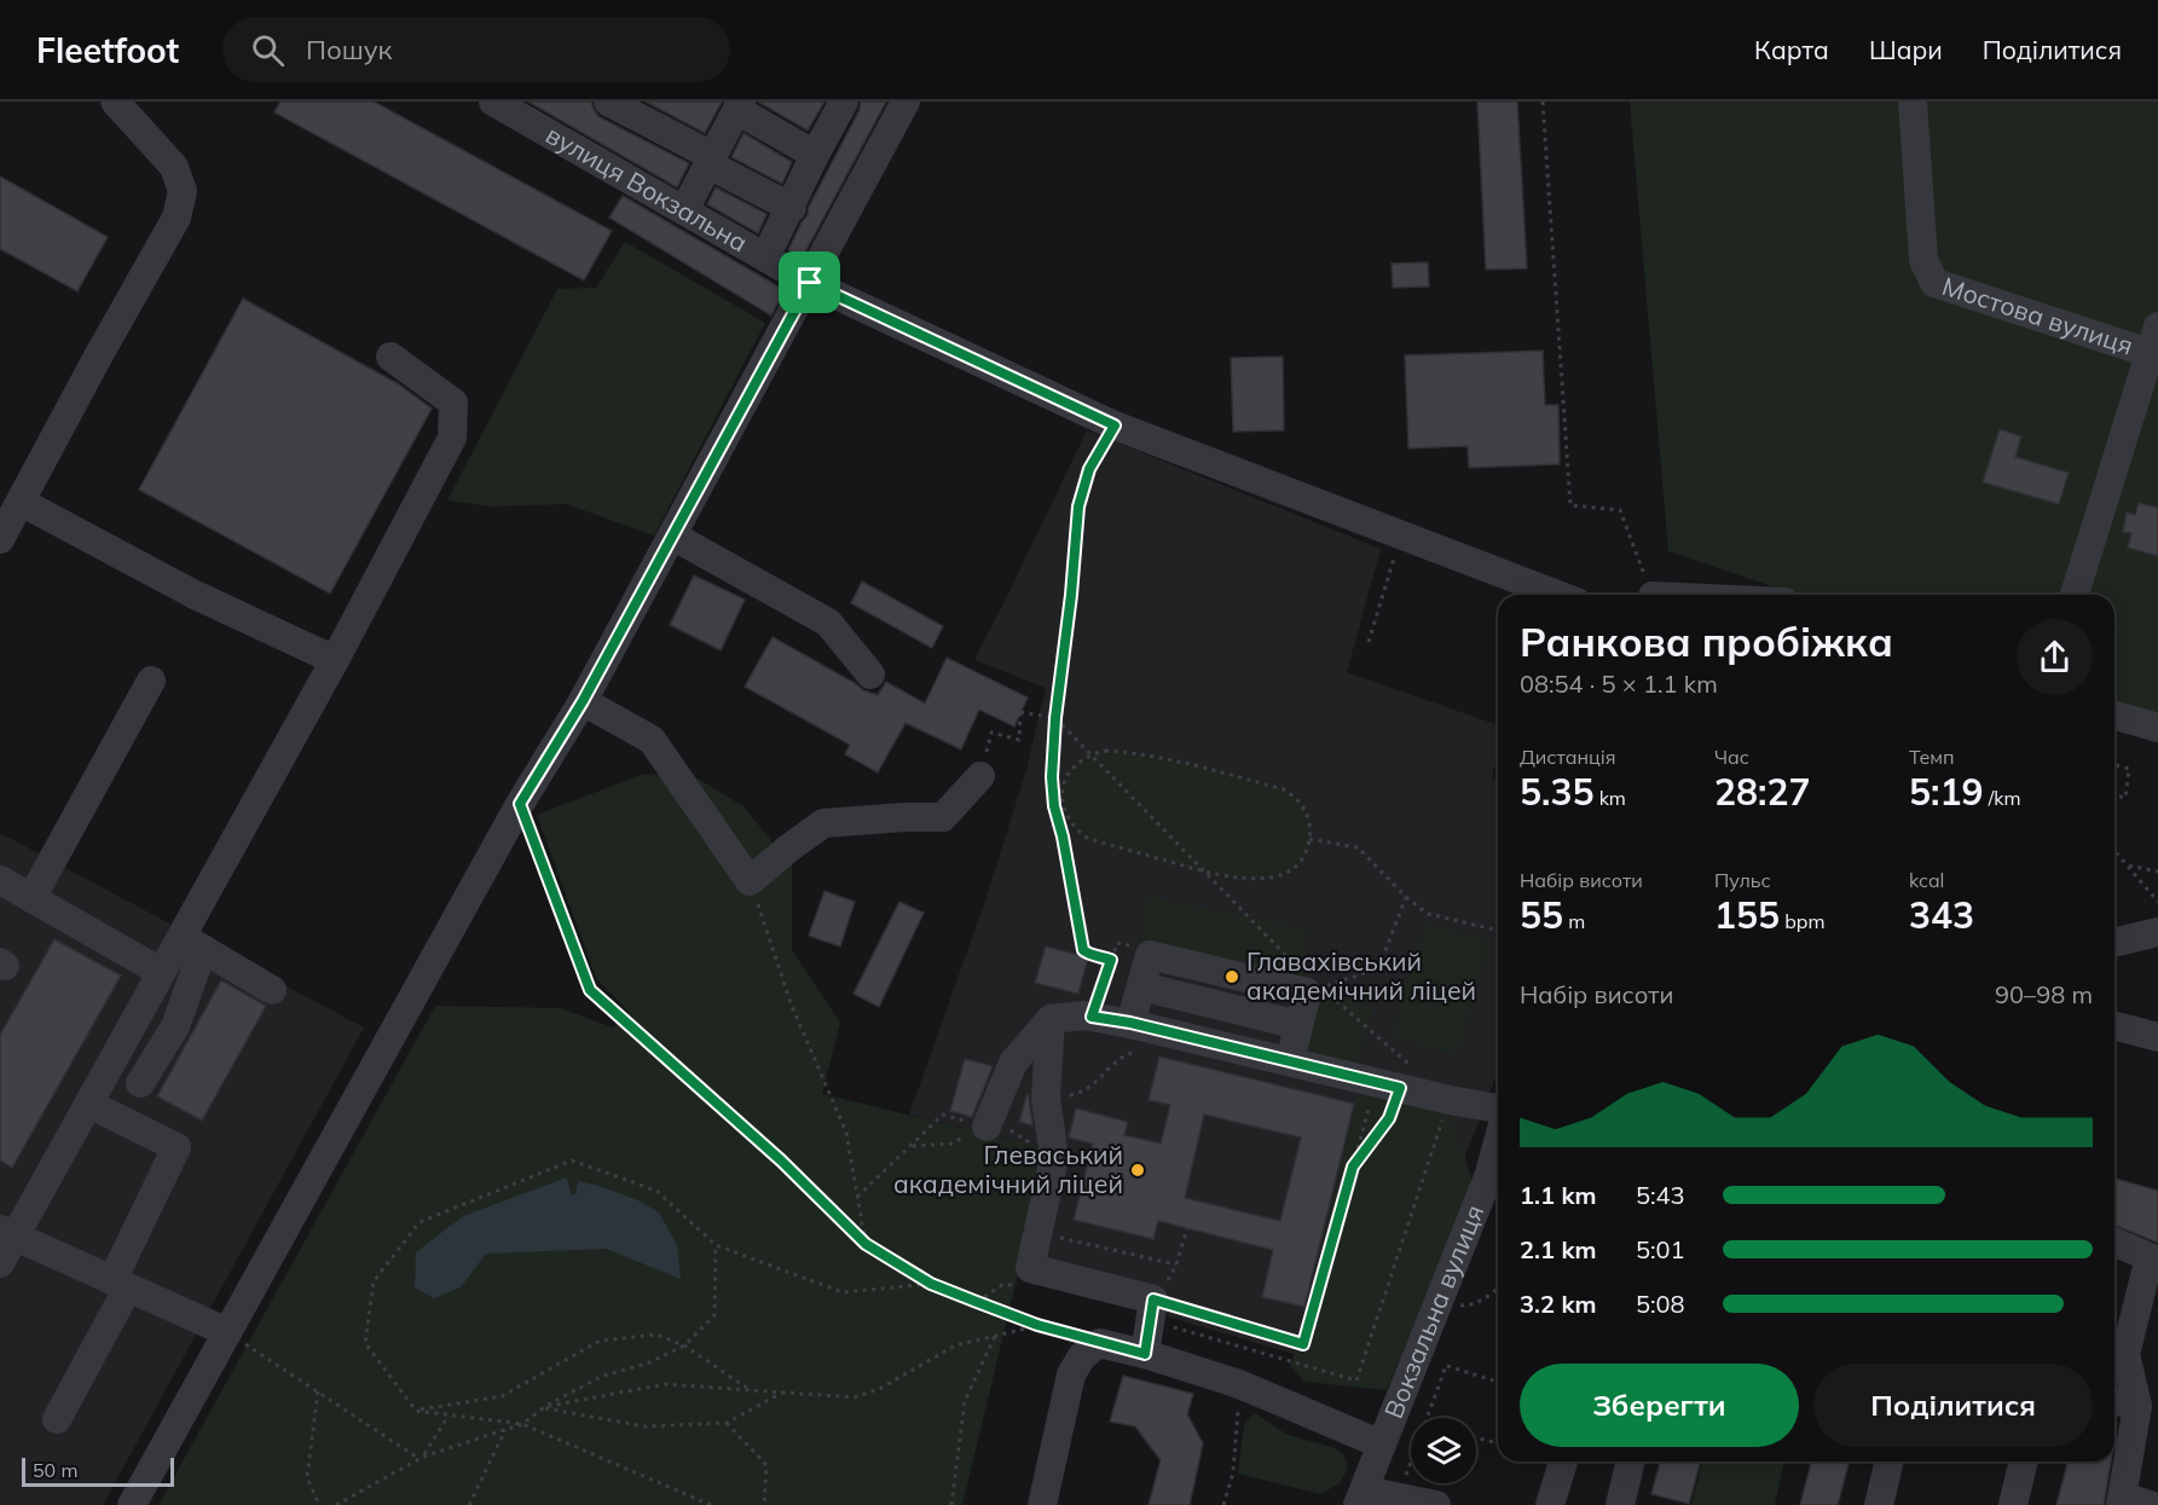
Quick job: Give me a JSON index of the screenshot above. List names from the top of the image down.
{
  "streets": {
    "street": ["вулиця Вокзальна", "Мостова вулиця", "Вокзальна вулиця"]
  },
  "places": ["Главахівський академічний ліцей", "Глеваський академічний ліцей"],
  "scale_bar": "50 m",
  "page": {
    "header": "Fleetfoot",
    "search": "Пошук",
    "nav": ["Карта", "Шари", "Поділитися"],
    "heading": ["Ранкова пробіжка", "08:54 · 5 × 1.1 km"],
    "stats": [
      ["Дистанція", "5.35 km"],
      ["Час", "28:27"],
      ["Темп", "5:19 /km"],
      ["Набір висоти", "55 m"],
      ["Пульс", "155 bpm"],
      ["kcal", "343"]
    ],
    "chart": ["Набір висоти", "90–98 m"],
    "list": [
      {
        "name": "1.1 km",
        "note": "5:43"
      },
      {
        "name": "2.1 km",
        "note": "5:01"
      },
      {
        "name": "3.2 km",
        "note": "5:08"
      }
    ],
    "buttons": ["Зберегти", "Поділитися"],
    "scale": "50 m"
  }
}
